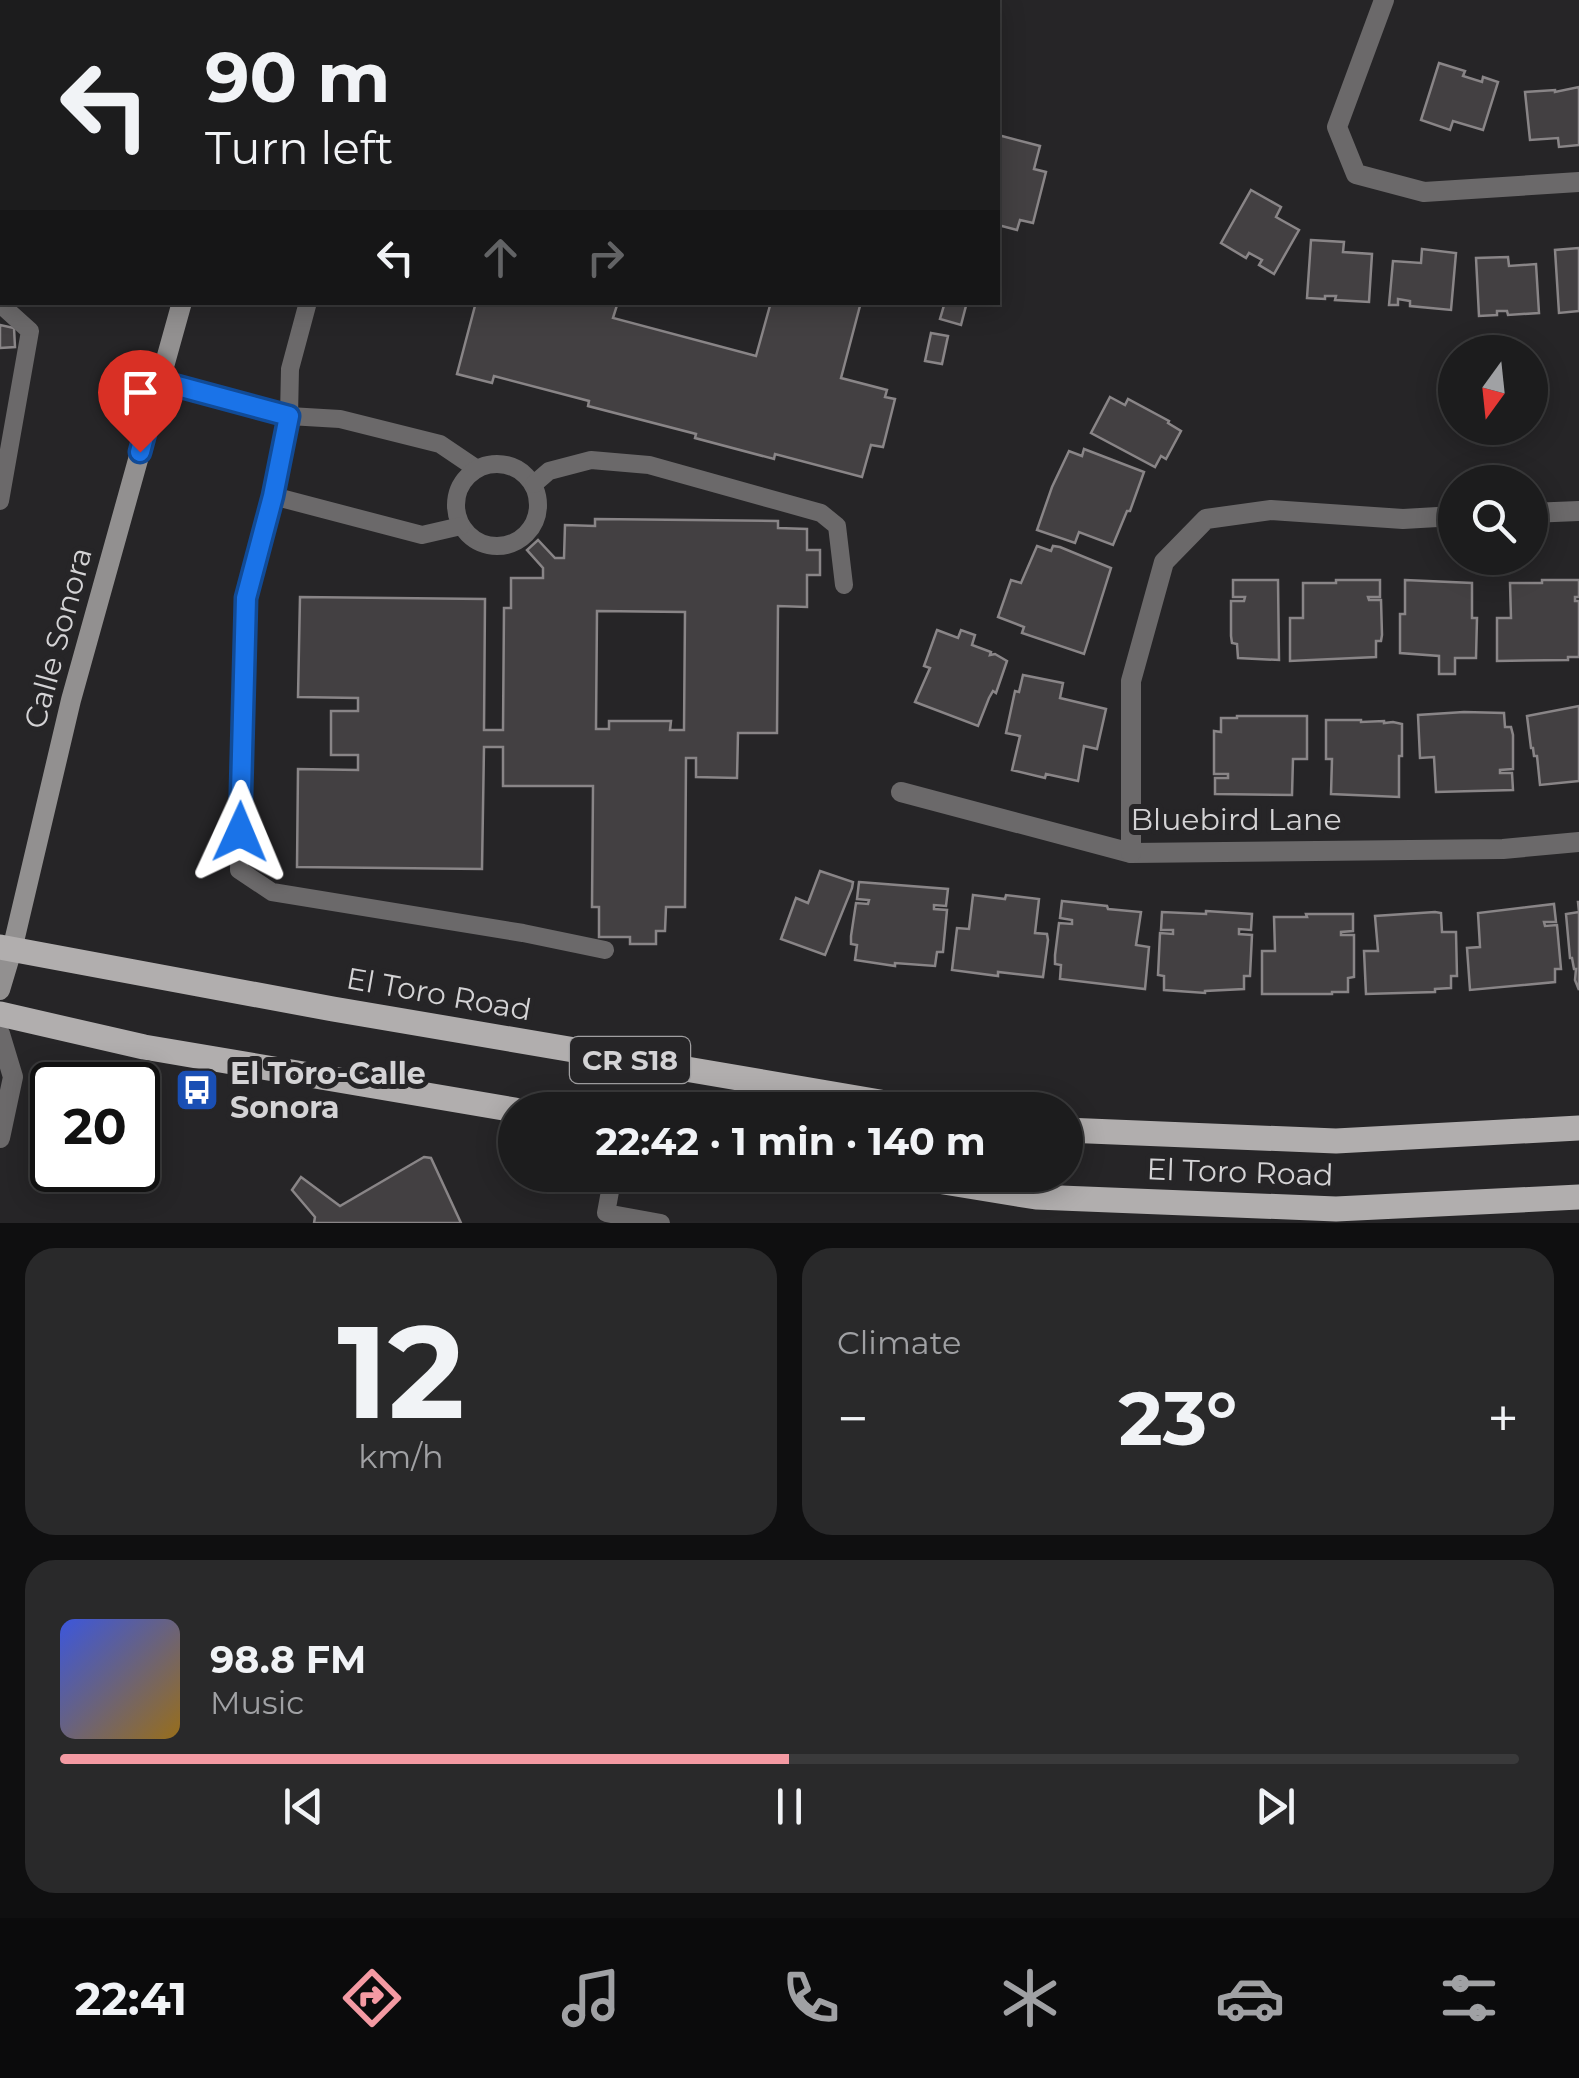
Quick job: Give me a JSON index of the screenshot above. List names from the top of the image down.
{
  "streets": {
    "main road": ["El Toro Road", "CR S18"],
    "street": ["Calle Sonora", "Bluebird Lane"]
  },
  "crossings": [
    ["Calle Sonora", "El Toro Road"]
  ],
  "places": {
    "bus stop": ["El Toro-Calle Sonora"]
  },
  "north": "bottom",
  "page": {
    "turn": ["90 m", "Turn left"],
    "limit": "20",
    "trip": "22:42 · 1 min · 140 m",
    "tile": [
      ["12", "km/h"],
      "Climate"
    ],
    "heat": ["−", "23°", "+"],
    "song": ["98.8 FM", "Music"],
    "tabs": "22:41"
  }
}
